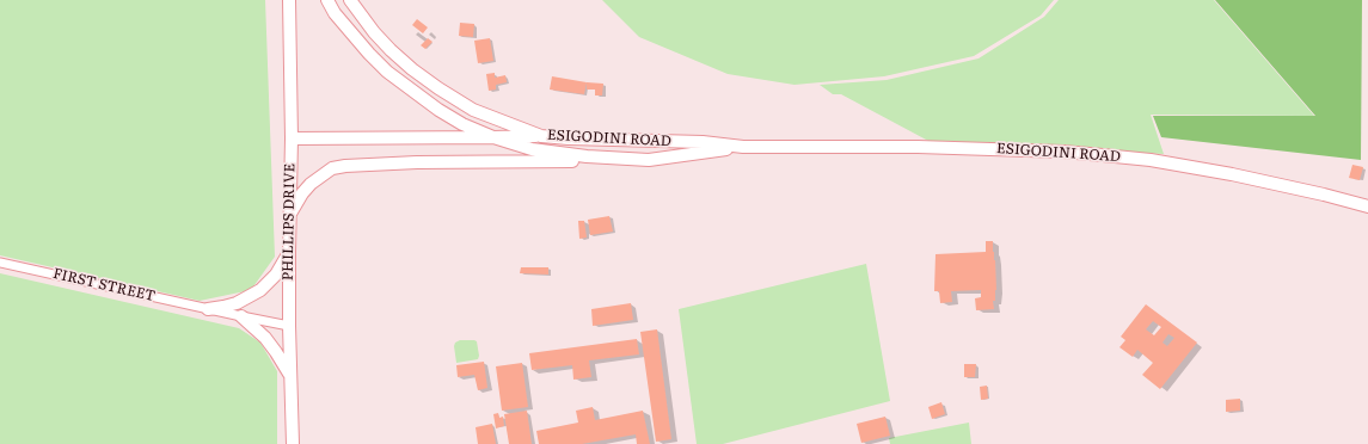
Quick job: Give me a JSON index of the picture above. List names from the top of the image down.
{
  "streets": {
    "main road": ["ESIGODINI ROAD", "PHILLIPS DRIVE"],
    "street": ["FIRST STREET"]
  },
  "crossings": [
    ["PHILLIPS DRIVE", "FIRST STREET"]
  ]
}
